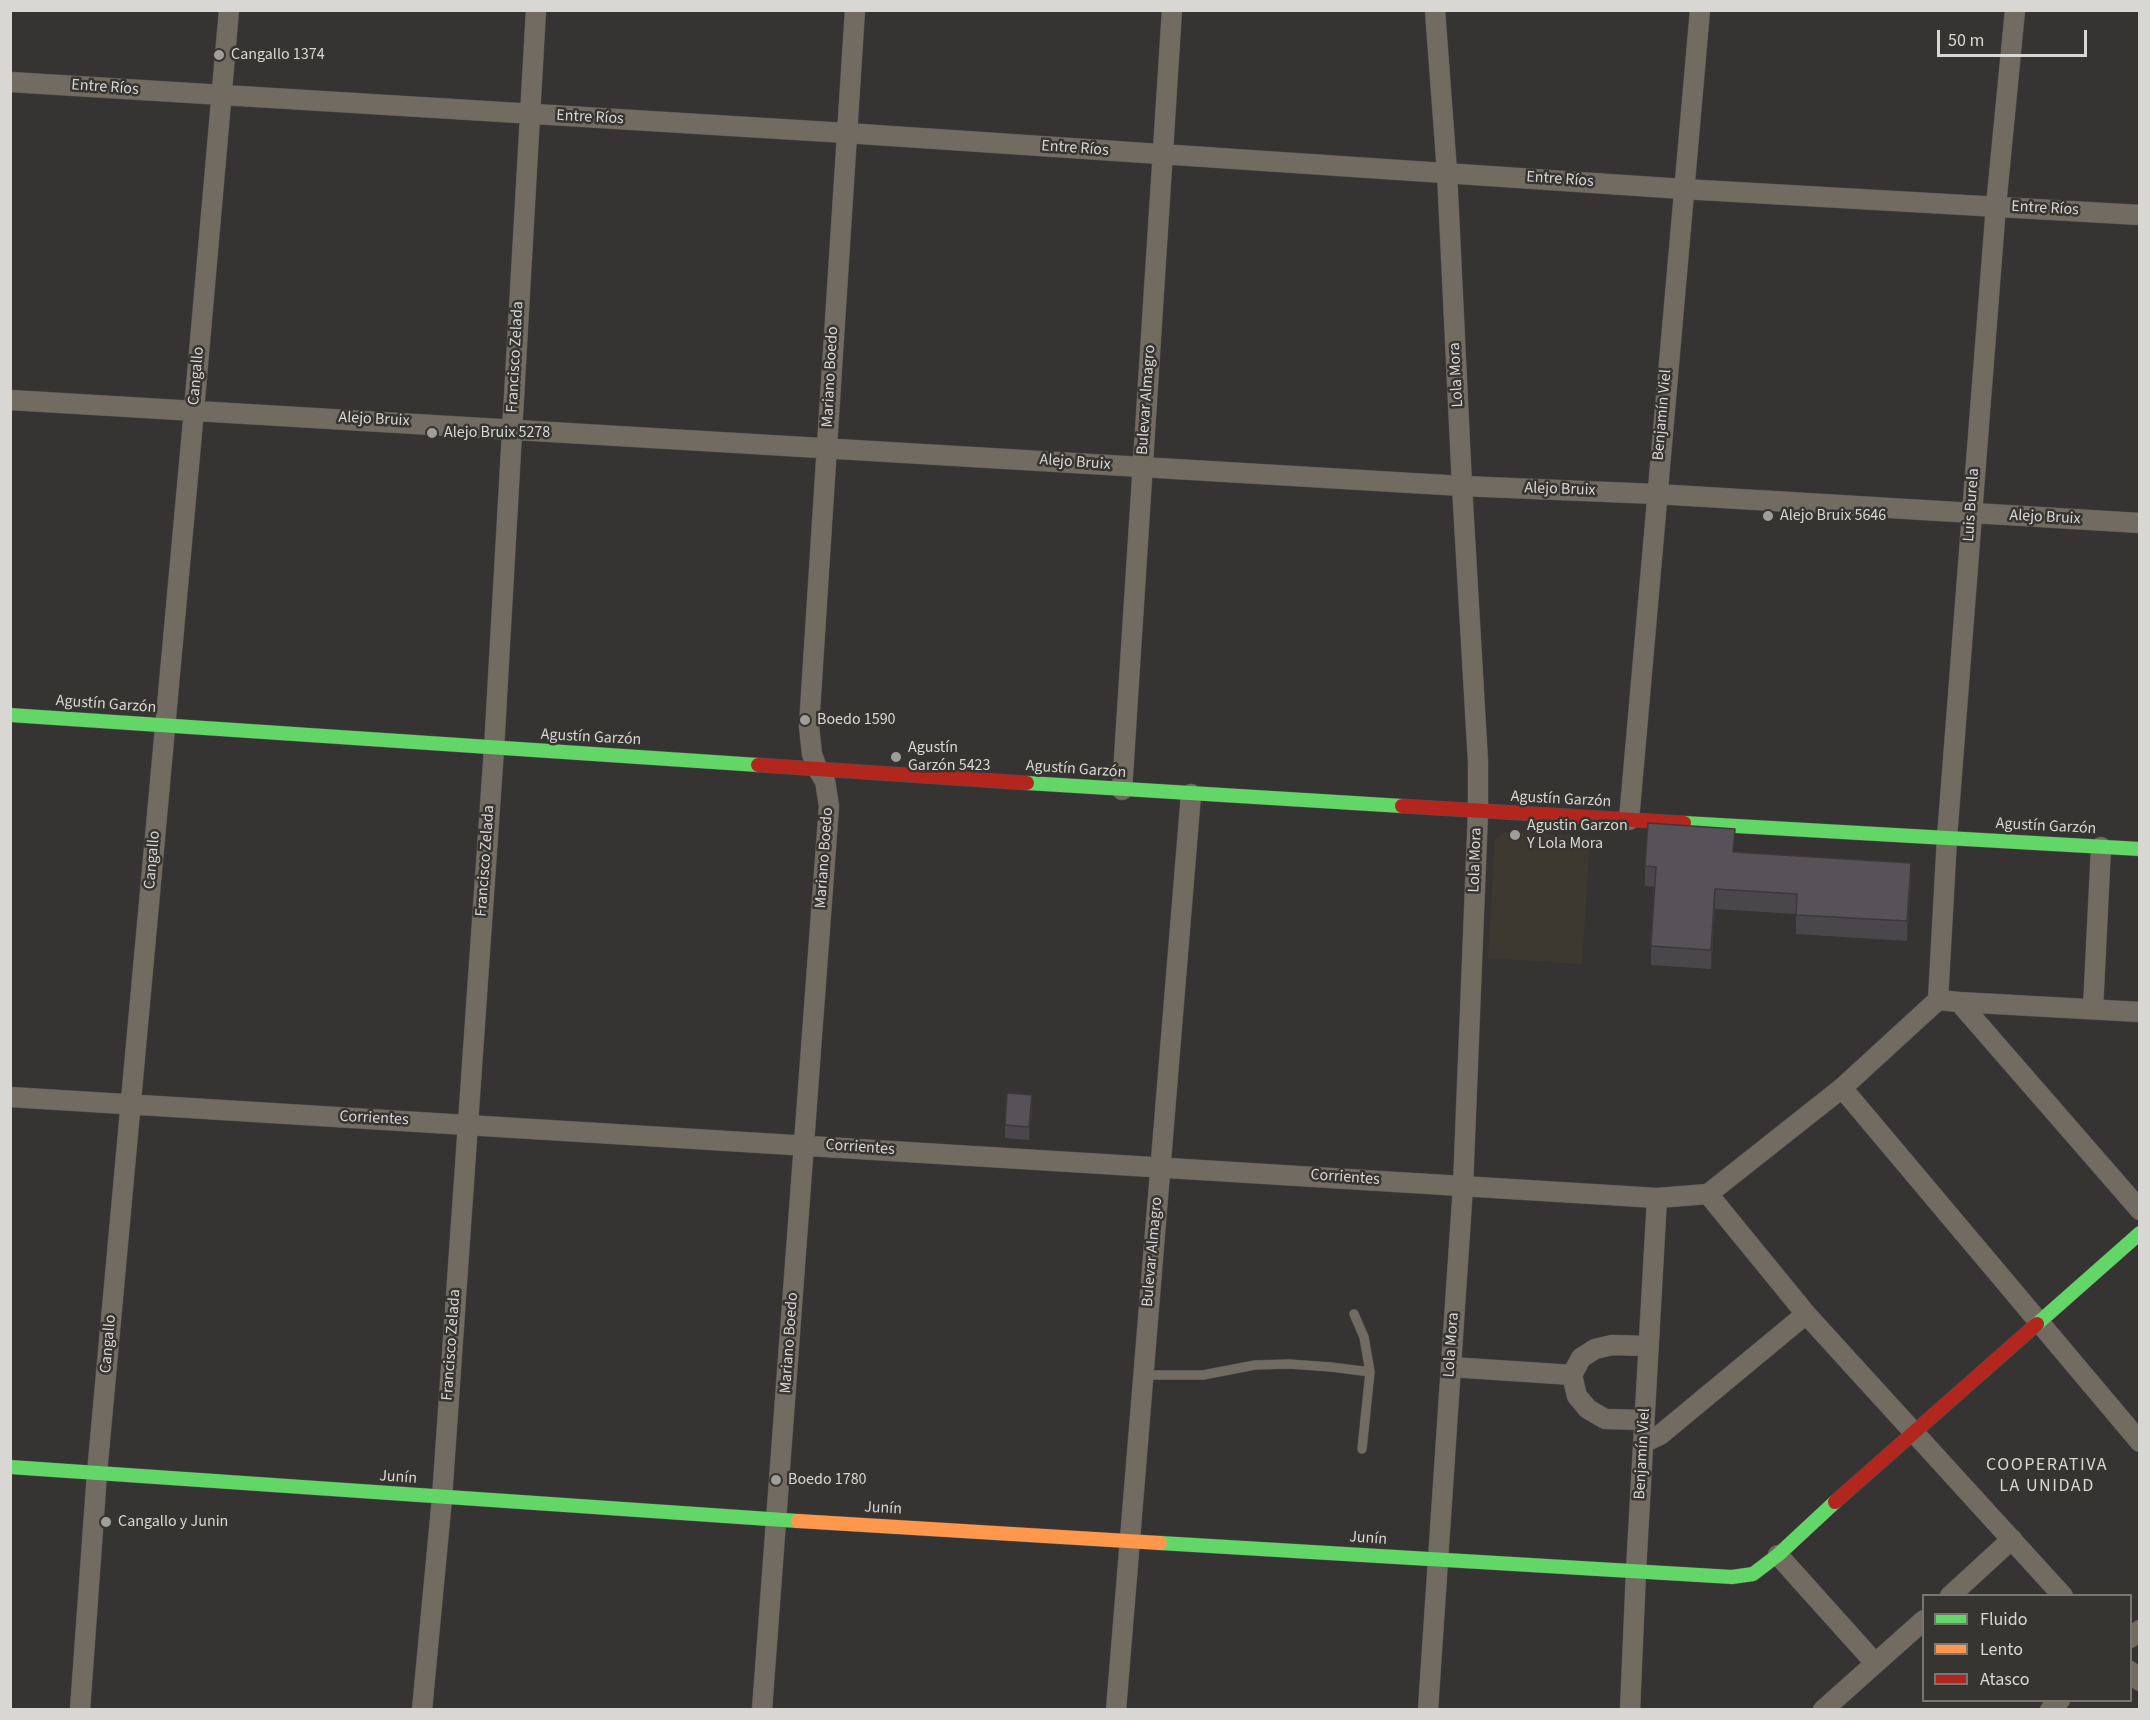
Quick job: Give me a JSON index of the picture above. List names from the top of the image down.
{
  "streets": {
    "street": [
      "Entre Ríos",
      "Francisco Zelada",
      "Lola Mora",
      "Cangallo",
      "Mariano Boedo",
      "Bulevar Almagro",
      "Benjamín Viel",
      "Alejo Bruix",
      "Luis Burela",
      "Agustín Garzón",
      "Corrientes",
      "Junín"
    ]
  },
  "crossings": [
    ["Entre Ríos", "Francisco Zelada"],
    ["Entre Ríos", "Lola Mora"],
    ["Entre Ríos", "Cangallo"],
    ["Entre Ríos", "Mariano Boedo"],
    ["Entre Ríos", "Bulevar Almagro"],
    ["Entre Ríos", "Benjamín Viel"],
    ["Entre Ríos", "Luis Burela"],
    ["Francisco Zelada", "Alejo Bruix"],
    ["Francisco Zelada", "Agustín Garzón"],
    ["Francisco Zelada", "Corrientes"],
    ["Francisco Zelada", "Junín"],
    ["Lola Mora", "Alejo Bruix"],
    ["Lola Mora", "Agustín Garzón"],
    ["Lola Mora", "Corrientes"],
    ["Lola Mora", "Junín"],
    ["Cangallo", "Alejo Bruix"],
    ["Cangallo", "Agustín Garzón"],
    ["Cangallo", "Corrientes"],
    ["Cangallo", "Junín"],
    ["Mariano Boedo", "Alejo Bruix"],
    ["Mariano Boedo", "Agustín Garzón"],
    ["Mariano Boedo", "Corrientes"],
    ["Mariano Boedo", "Junín"],
    ["Bulevar Almagro", "Alejo Bruix"],
    ["Bulevar Almagro", "Agustín Garzón"],
    ["Bulevar Almagro", "Corrientes"],
    ["Bulevar Almagro", "Junín"],
    ["Benjamín Viel", "Alejo Bruix"],
    ["Benjamín Viel", "Agustín Garzón"],
    ["Benjamín Viel", "Corrientes"],
    ["Benjamín Viel", "Junín"],
    ["Alejo Bruix", "Luis Burela"],
    ["Luis Burela", "Agustín Garzón"]
  ],
  "districts": ["COOPERATIVA LA UNIDAD"],
  "places": [
    "Cangallo 1374",
    "Alejo Bruix 5278",
    "Alejo Bruix 5646",
    "Boedo 1590",
    "Agustín Garzón 5423",
    "Agustin Garzon Y Lola Mora",
    "Boedo 1780",
    "Cangallo y Junin"
  ],
  "legend": ["Fluido", "Lento", "Atasco"],
  "scale_bar": "50 m"
}
